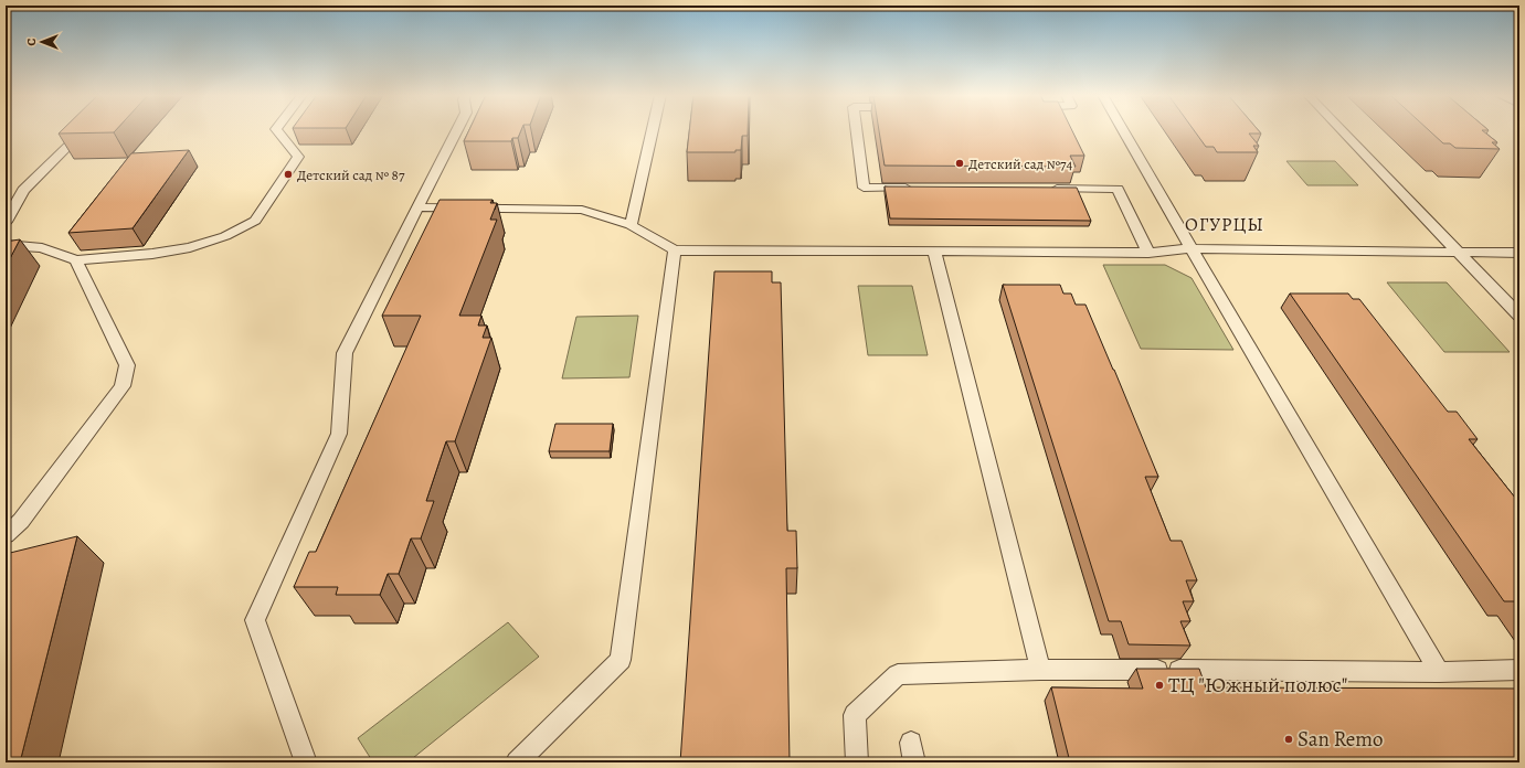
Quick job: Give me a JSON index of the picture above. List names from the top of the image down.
{
  "districts": ["ОГУРЦЫ"],
  "places": [
    "Детский сад №74",
    "Детский сад № 87",
    "ТЦ \"Южный полюс\"",
    "San Remo"
  ],
  "north": "left"
}
